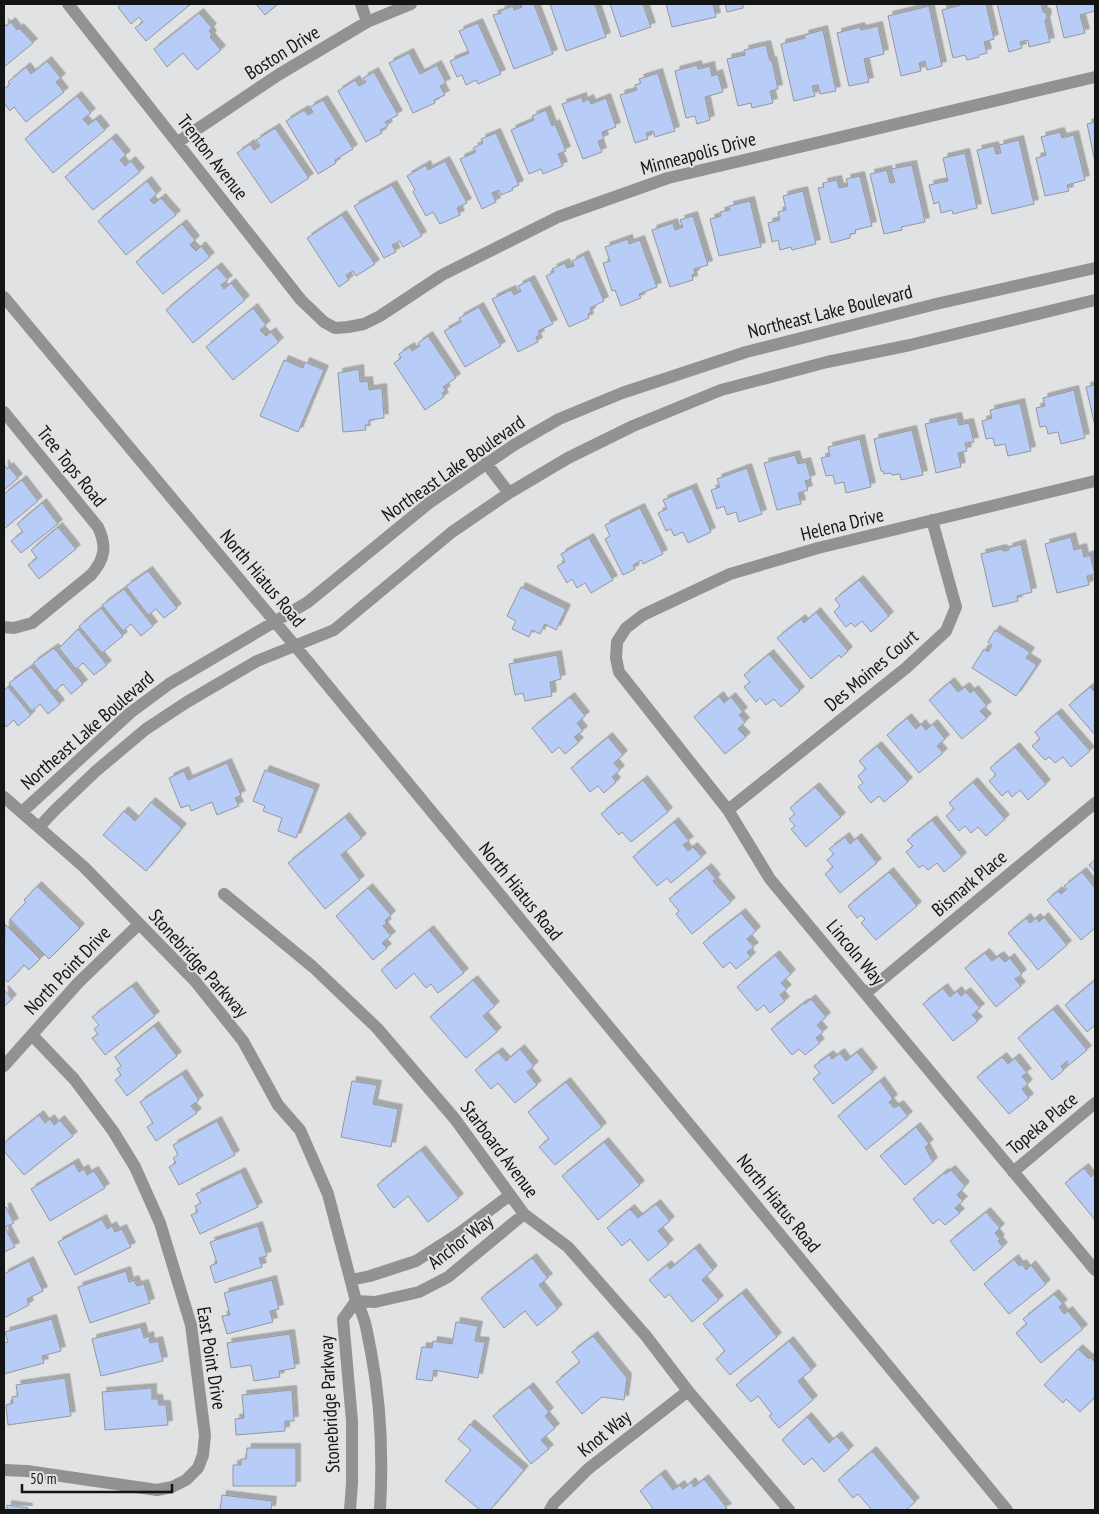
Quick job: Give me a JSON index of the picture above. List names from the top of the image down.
{
  "streets": {
    "street": [
      "Boston Drive",
      "Minneapolis Drive",
      "Trenton Avenue",
      "Northeast Lake Boulevard",
      "Tree Tops Road",
      "Helena Drive",
      "North Hiatus Road",
      "Des Moines Court",
      "Bismark Place",
      "Lincoln Way",
      "Stonebridge Parkway",
      "North Point Drive",
      "Topeka Place",
      "Starboard Avenue",
      "Anchor Way",
      "East Point Drive",
      "Knot Way"
    ]
  },
  "crossings": [
    ["Boston Drive", "Trenton Avenue"],
    ["Minneapolis Drive", "Trenton Avenue"],
    ["Northeast Lake Boulevard", "North Hiatus Road"],
    ["Northeast Lake Boulevard", "Stonebridge Parkway"],
    ["Helena Drive", "Des Moines Court"],
    ["Helena Drive", "Lincoln Way"],
    ["Des Moines Court", "Lincoln Way"],
    ["Bismark Place", "Lincoln Way"],
    ["Lincoln Way", "Topeka Place"],
    ["Stonebridge Parkway", "North Point Drive"],
    ["Stonebridge Parkway", "Anchor Way"],
    ["North Point Drive", "East Point Drive"],
    ["Starboard Avenue", "Anchor Way"],
    ["Starboard Avenue", "Knot Way"]
  ],
  "scale_bar": "50 m"
}
